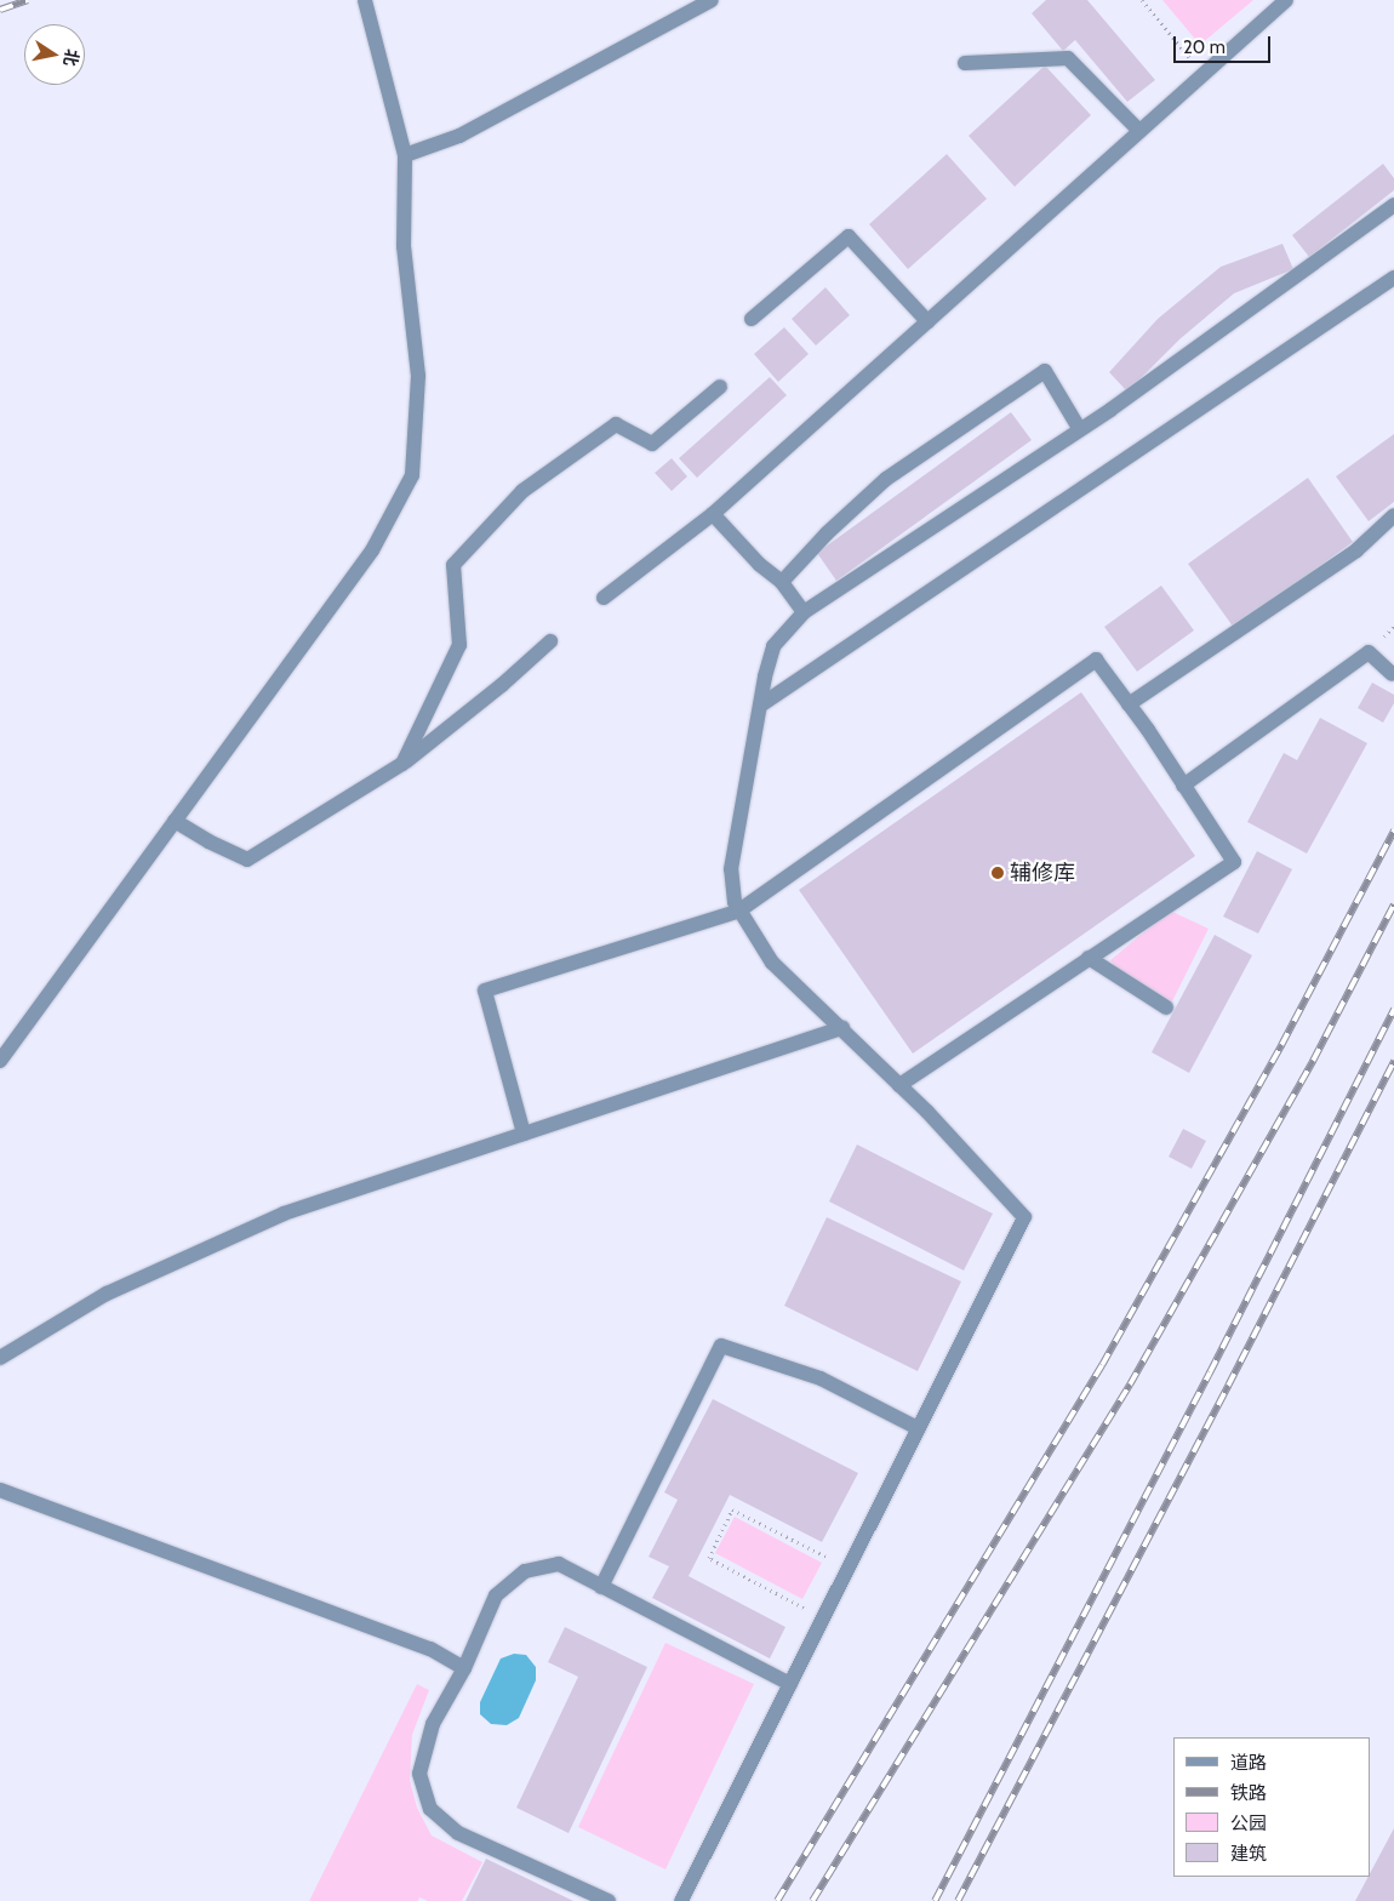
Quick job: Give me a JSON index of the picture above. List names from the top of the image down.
{
  "places": ["辅修库"],
  "legend": [
    "道路",
    "铁路",
    "公园",
    "建筑"
  ],
  "scale_bar": "20 m",
  "north": "right"
}
